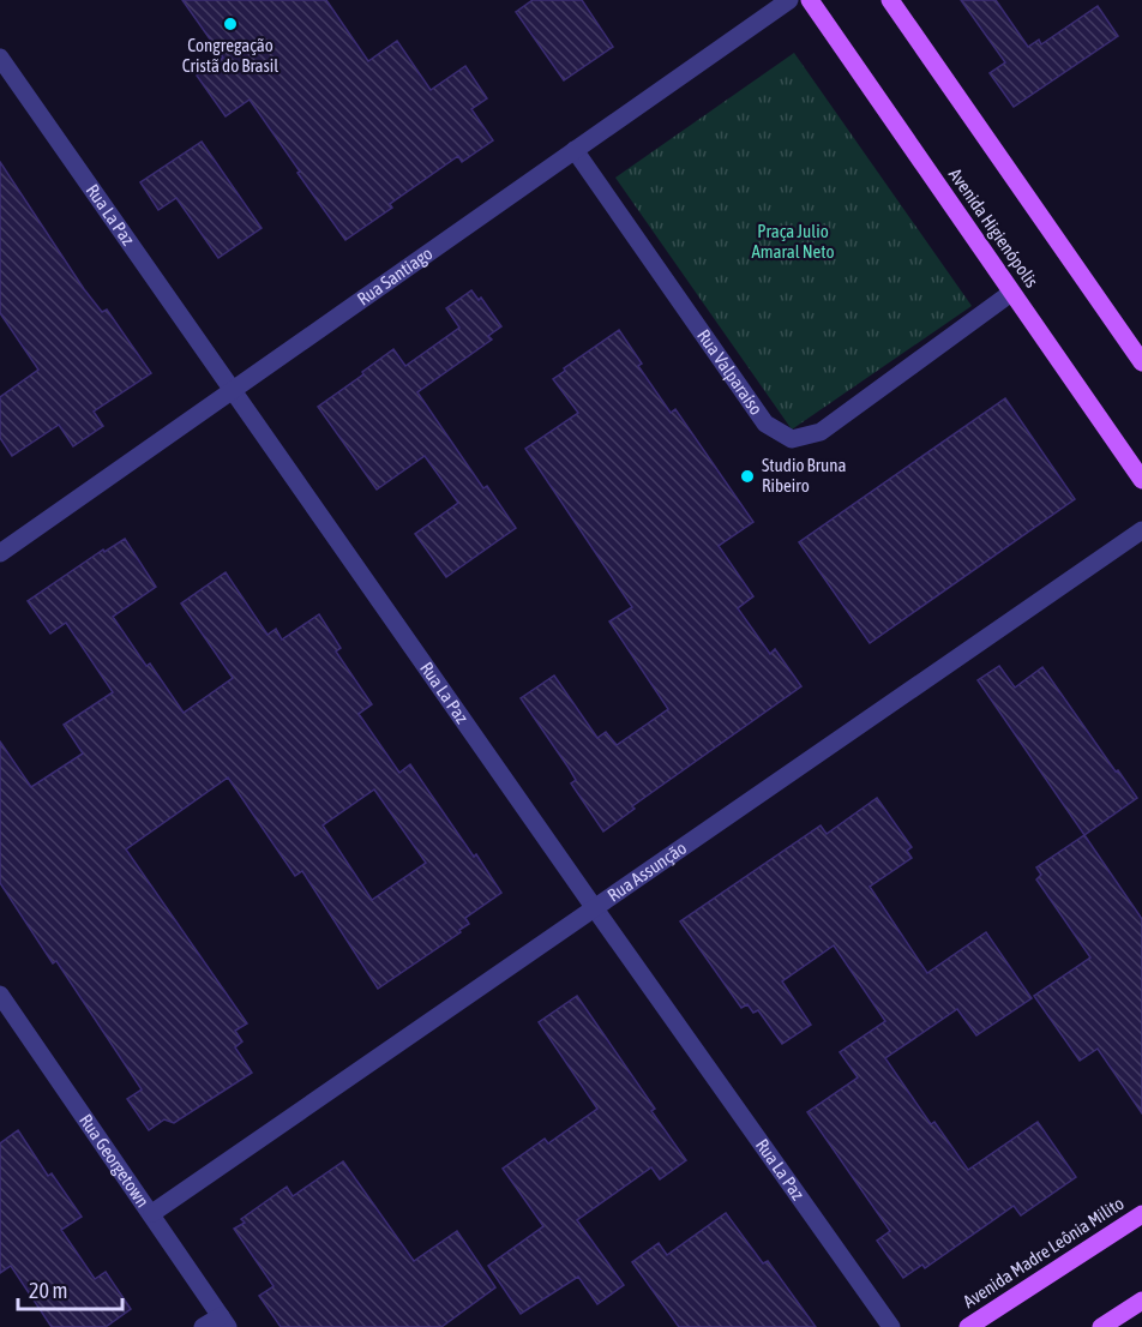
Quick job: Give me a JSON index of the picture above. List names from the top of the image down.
{
  "streets": {
    "main road": ["Avenida Higienópolis", "Avenida Madre Leônia Milito"],
    "street": [
      "Rua La Paz",
      "Rua Santiago",
      "Rua Valparaíso",
      "Rua Assunção",
      "Rua Georgetown"
    ]
  },
  "crossings": [
    ["Rua La Paz", "Rua Santiago"],
    ["Rua La Paz", "Rua Assunção"],
    ["Avenida Higienópolis", "Rua Valparaíso"],
    ["Rua Santiago", "Rua Valparaíso"],
    ["Rua Assunção", "Rua Georgetown"]
  ],
  "parks": ["Praça Julio Amaral Neto"],
  "places": ["Congregação Cristã do Brasil", "Studio Bruna Ribeiro"],
  "scale_bar": "20 m"
}
